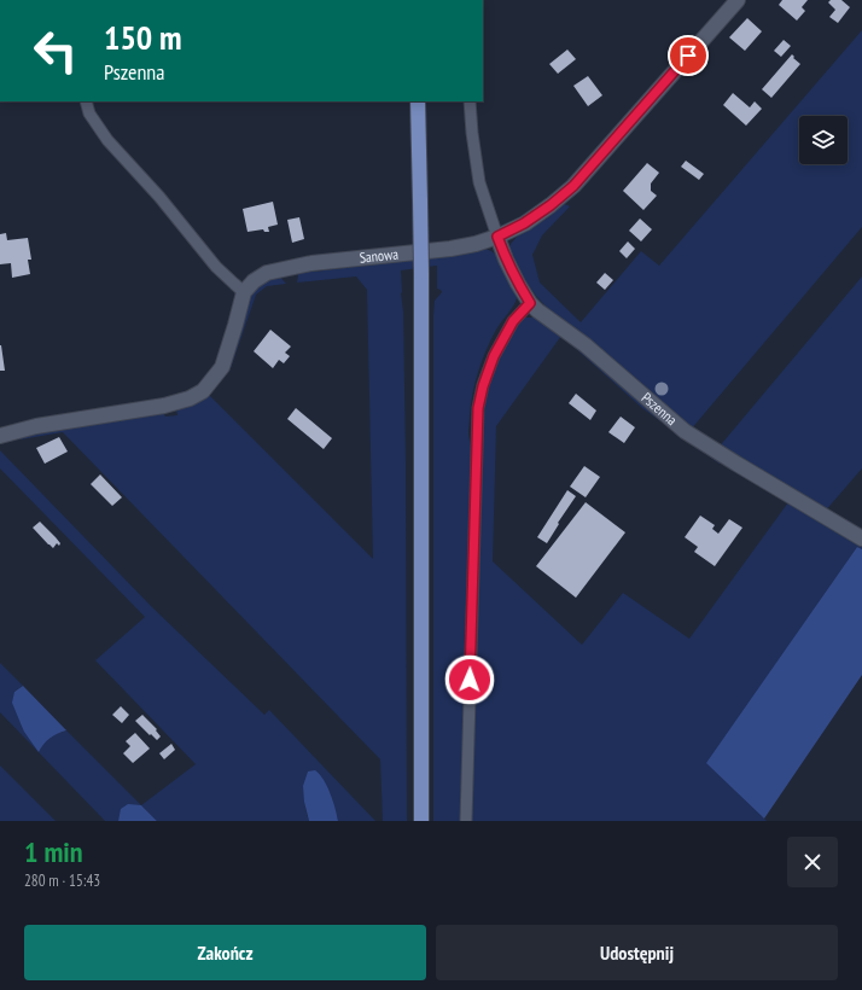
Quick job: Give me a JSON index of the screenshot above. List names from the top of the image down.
{
  "streets": {
    "street": ["Sanowa", "Pszenna"]
  },
  "crossings": [
    ["Sanowa", "Pszenna"]
  ],
  "page": {
    "turn": ["150 m", "Pszenna"],
    "heading": ["1 min", "280 m · 15:43"],
    "buttons": ["Zakończ", "Udostępnij"]
  }
}
